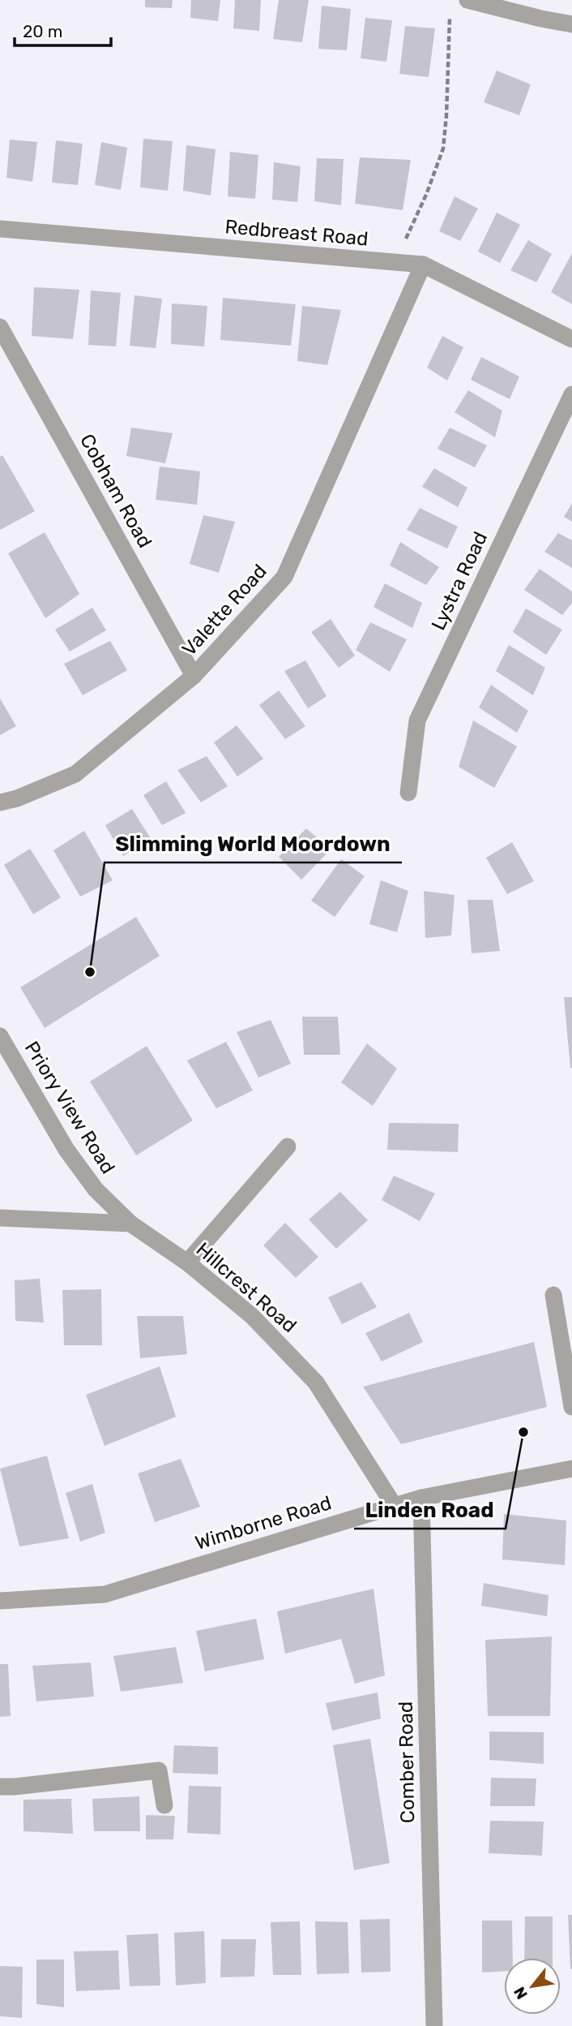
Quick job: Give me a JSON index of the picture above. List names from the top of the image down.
{
  "streets": {
    "street": [
      "Redbreast Road",
      "Cobham Road",
      "Lystra Road",
      "Valette Road",
      "Priory View Road",
      "Hillcrest Road",
      "Wimborne Road",
      "Comber Road"
    ]
  },
  "crossings": [
    ["Redbreast Road", "Valette Road"],
    ["Cobham Road", "Valette Road"],
    ["Priory View Road", "Hillcrest Road"],
    ["Hillcrest Road", "Wimborne Road"],
    ["Wimborne Road", "Comber Road"]
  ],
  "places": ["Slimming World Moordown", "Linden Road"],
  "scale_bar": "20 m",
  "north": "bottom left"
}
